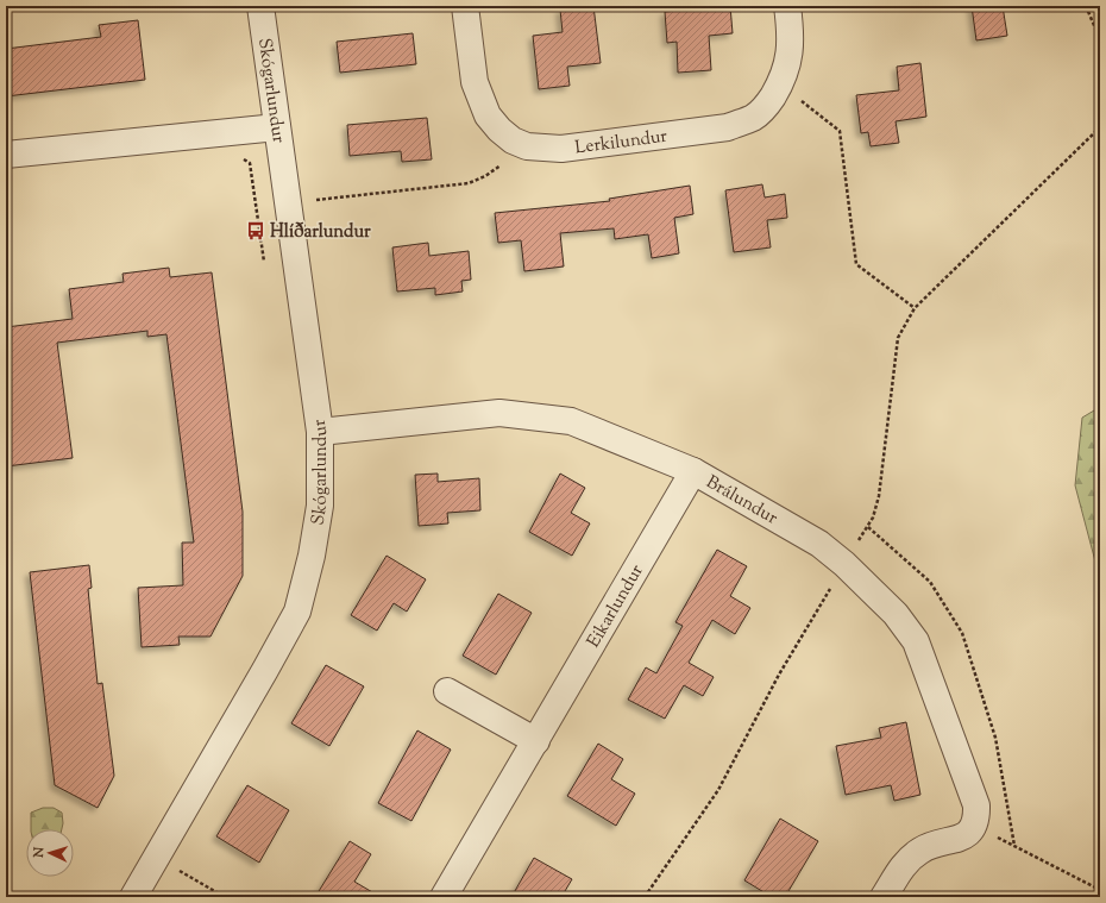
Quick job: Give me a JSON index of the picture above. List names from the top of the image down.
{
  "streets": {
    "street": [
      "Skógarlundur",
      "Lerkilundur",
      "Brálundur",
      "Eikarlundur"
    ]
  },
  "crossings": [
    ["Skógarlundur", "Brálundur"],
    ["Brálundur", "Eikarlundur"]
  ],
  "places": {
    "bus stop": ["Hlíðarlundur"]
  },
  "north": "left"
}
